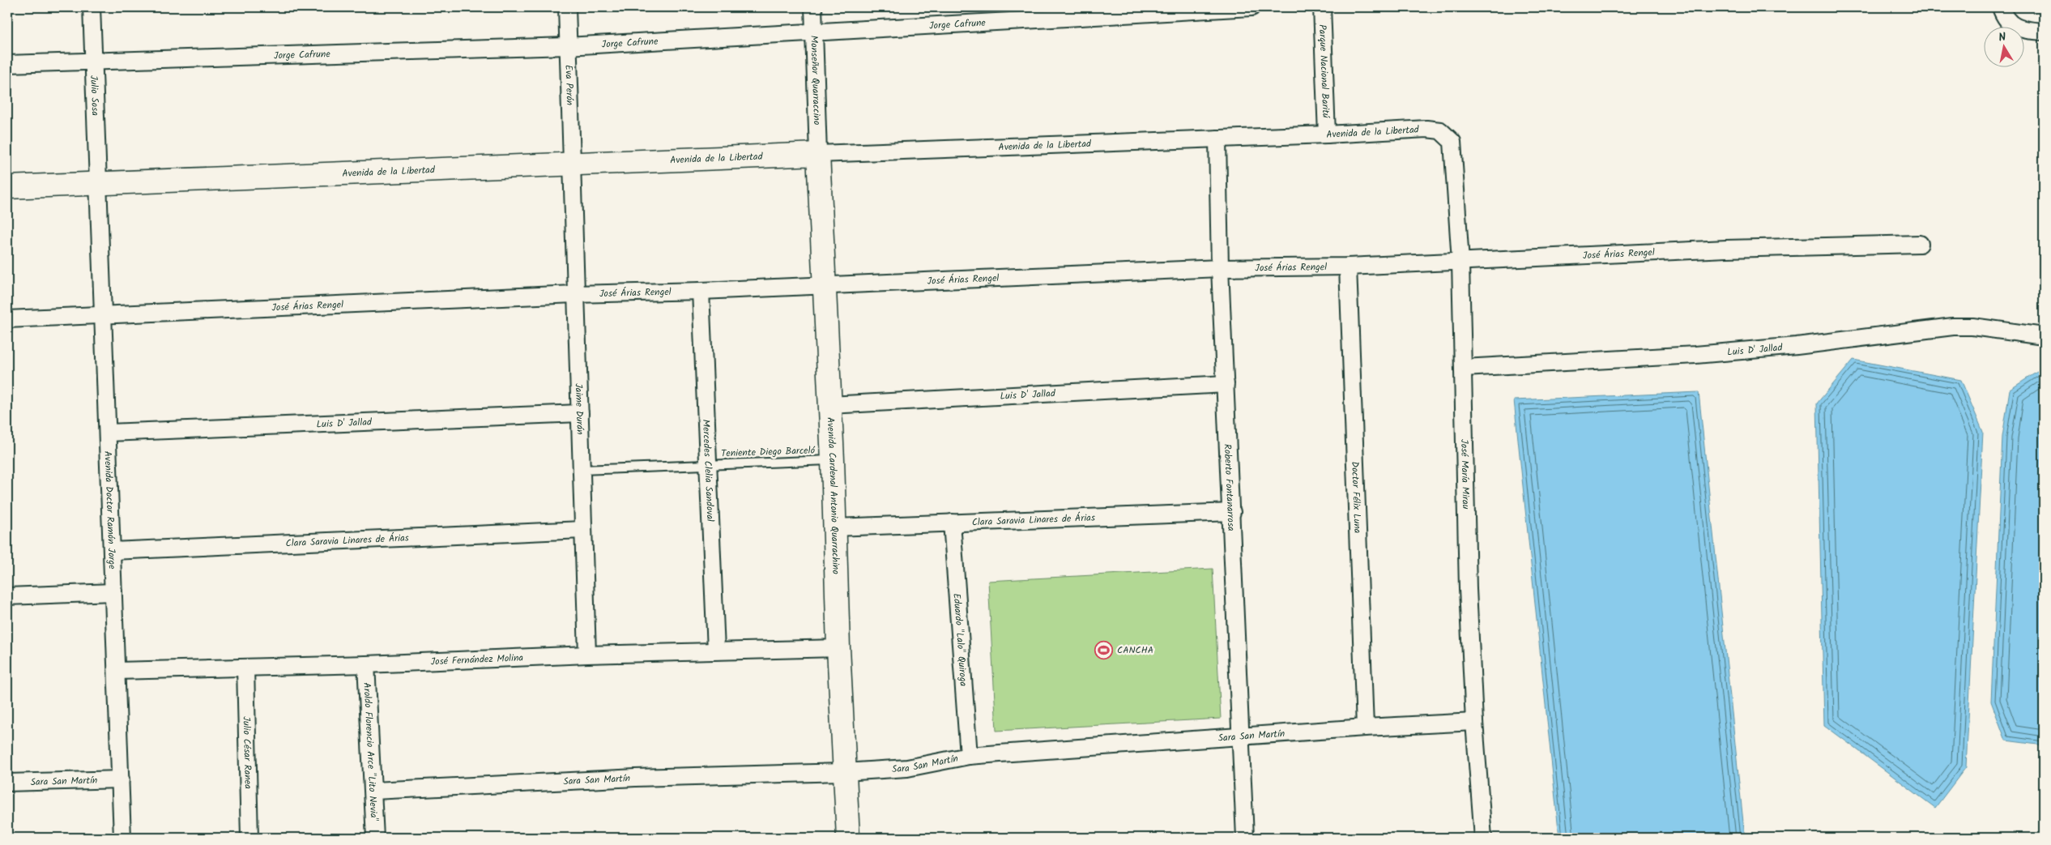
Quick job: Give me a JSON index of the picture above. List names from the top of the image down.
{
  "streets": {
    "street": [
      "Jorge Cafrune",
      "Parque Nacional Baritú",
      "Monseñor Quarraccino",
      "Eva Perón",
      "Julio Sosa",
      "Avenida de la Libertad",
      "José Árias Rengel",
      "Luis D' Jallad",
      "Jaime Durán",
      "Mercedes Clelia Sandoval",
      "José María Mirau",
      "Roberto Fontanarrosa",
      "Avenida Cardenal Antonio Quarrachino",
      "Doctor Félix Luna",
      "Avenida Doctor Ramón Jorge",
      "Clara Saravia Linares de Árias",
      "Eduardo \"Lalo\" Quiroga",
      "José Fernández Molina",
      "Sara San Martín",
      "Aroldo Florencio Arce \"Lito Nevia\"",
      "Julio César Ranea"
    ],
    "lane": ["Teniente Diego Barceló"]
  },
  "crossings": [
    ["Jorge Cafrune", "Monseñor Quarraccino"],
    ["Jorge Cafrune", "Eva Perón"],
    ["Jorge Cafrune", "Julio Sosa"],
    ["Parque Nacional Baritú", "Avenida de la Libertad"],
    ["Monseñor Quarraccino", "Avenida de la Libertad"],
    ["Monseñor Quarraccino", "Avenida Cardenal Antonio Quarrachino"],
    ["Eva Perón", "Avenida de la Libertad"],
    ["Eva Perón", "Jaime Durán"],
    ["Julio Sosa", "Avenida de la Libertad"],
    ["Julio Sosa", "Avenida Doctor Ramón Jorge"],
    ["Avenida de la Libertad", "Jaime Durán"],
    ["Avenida de la Libertad", "José María Mirau"],
    ["Avenida de la Libertad", "Roberto Fontanarrosa"],
    ["Avenida de la Libertad", "Avenida Cardenal Antonio Quarrachino"],
    ["Avenida de la Libertad", "Avenida Doctor Ramón Jorge"],
    ["José Árias Rengel", "Jaime Durán"],
    ["José Árias Rengel", "Mercedes Clelia Sandoval"],
    ["José Árias Rengel", "José María Mirau"],
    ["José Árias Rengel", "Roberto Fontanarrosa"],
    ["José Árias Rengel", "Avenida Cardenal Antonio Quarrachino"],
    ["José Árias Rengel", "Doctor Félix Luna"],
    ["José Árias Rengel", "Avenida Doctor Ramón Jorge"],
    ["Luis D' Jallad", "Jaime Durán"],
    ["Luis D' Jallad", "José María Mirau"],
    ["Luis D' Jallad", "Roberto Fontanarrosa"],
    ["Luis D' Jallad", "Avenida Cardenal Antonio Quarrachino"],
    ["Luis D' Jallad", "Avenida Doctor Ramón Jorge"],
    ["Jaime Durán", "Teniente Diego Barceló"],
    ["Jaime Durán", "Clara Saravia Linares de Árias"],
    ["Jaime Durán", "José Fernández Molina"],
    ["Teniente Diego Barceló", "Mercedes Clelia Sandoval"],
    ["Teniente Diego Barceló", "Avenida Cardenal Antonio Quarrachino"],
    ["Mercedes Clelia Sandoval", "José Fernández Molina"],
    ["José María Mirau", "Sara San Martín"],
    ["Roberto Fontanarrosa", "Clara Saravia Linares de Árias"],
    ["Roberto Fontanarrosa", "Sara San Martín"],
    ["Avenida Cardenal Antonio Quarrachino", "Clara Saravia Linares de Árias"],
    ["Avenida Cardenal Antonio Quarrachino", "José Fernández Molina"],
    ["Avenida Cardenal Antonio Quarrachino", "Sara San Martín"],
    ["Doctor Félix Luna", "Sara San Martín"],
    ["Avenida Doctor Ramón Jorge", "Clara Saravia Linares de Árias"],
    ["Avenida Doctor Ramón Jorge", "José Fernández Molina"],
    ["Avenida Doctor Ramón Jorge", "Sara San Martín"],
    ["Clara Saravia Linares de Árias", "Eduardo \"Lalo\" Quiroga"],
    ["Eduardo \"Lalo\" Quiroga", "Sara San Martín"],
    ["José Fernández Molina", "Aroldo Florencio Arce \"Lito Nevia\""],
    ["José Fernández Molina", "Julio César Ranea"],
    ["Sara San Martín", "Aroldo Florencio Arce \"Lito Nevia\""]
  ],
  "places": {
    "sports": ["CANCHA"]
  },
  "north": "top"
}
